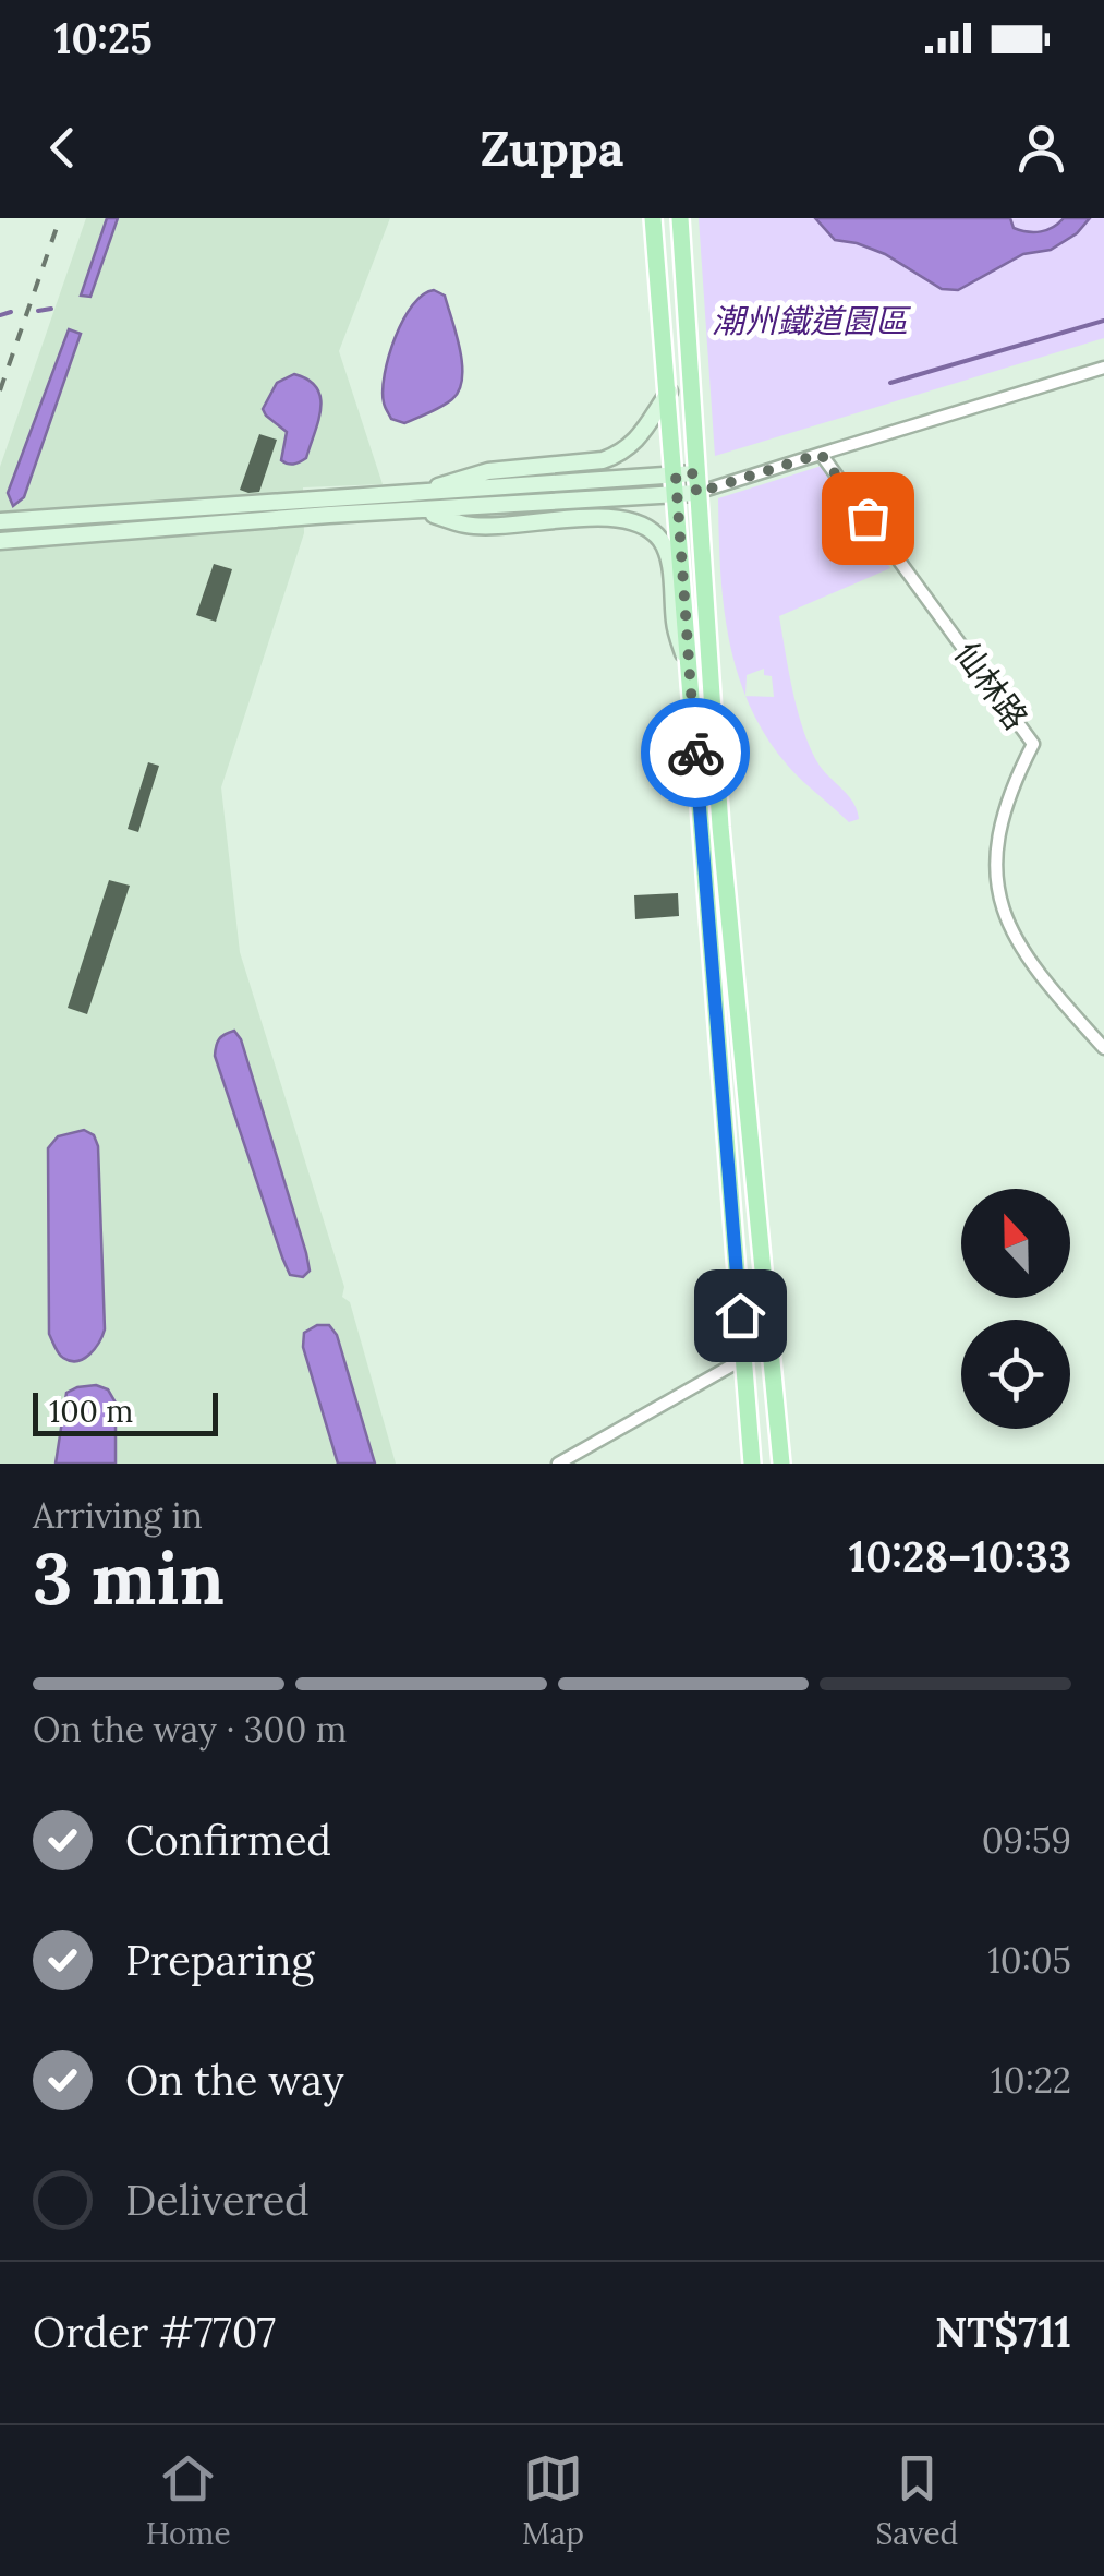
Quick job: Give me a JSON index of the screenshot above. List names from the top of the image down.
{
  "streets": {
    "street": ["仙林路"]
  },
  "parks": ["潮州鐵道園區"],
  "scale_bar": "100 m",
  "north": "top",
  "page": {
    "status": "10:25",
    "header": "Zuppa",
    "scale": "100 m",
    "heading": ["3 min", "Arriving in", "10:28–10:33"],
    "panel": ["Order #7707", "NT$711"],
    "bar": "On the way · 300 m",
    "list": [
      ["Confirmed", "09:59"],
      ["Preparing", "10:05"],
      ["On the way", "10:22"],
      "Delivered"
    ],
    "tabs": ["Home", "Map", "Saved"]
  }
}
